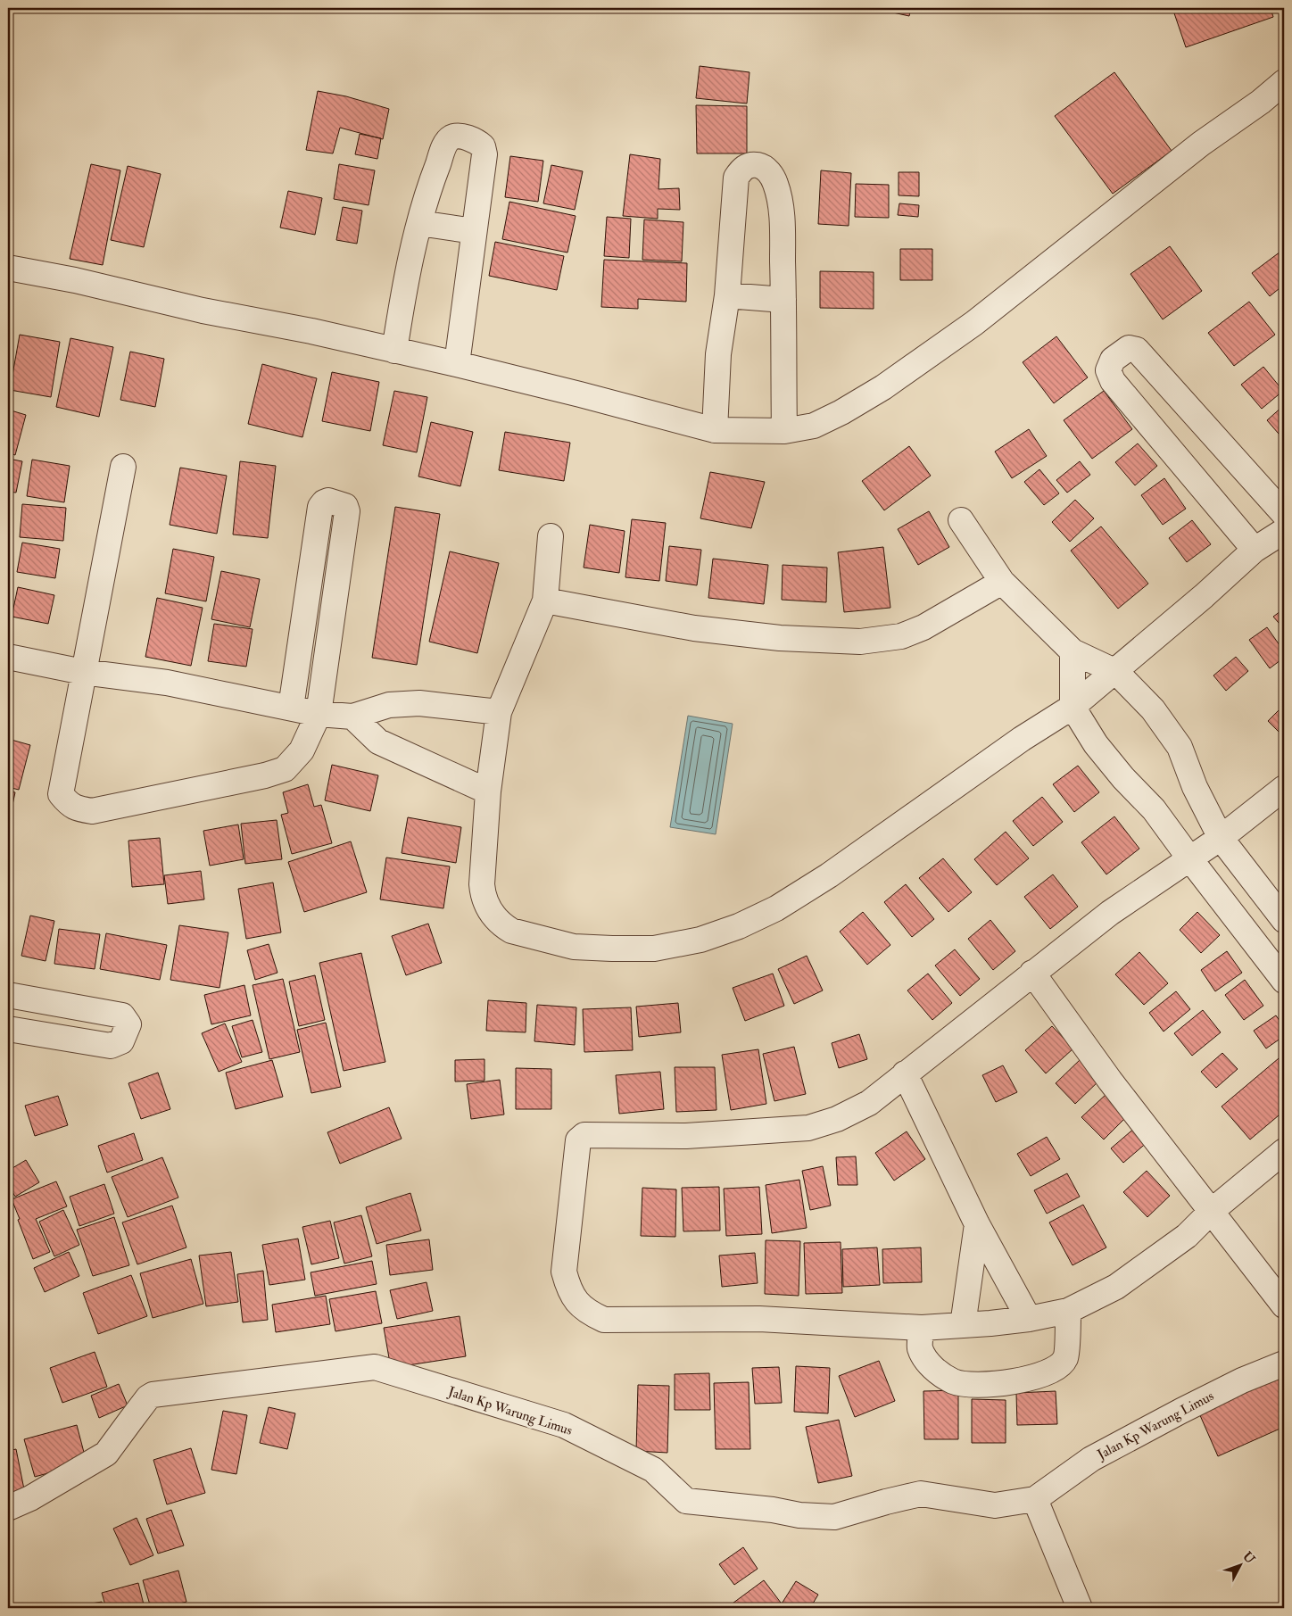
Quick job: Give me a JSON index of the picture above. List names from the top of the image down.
{
  "streets": {
    "street": ["Jalan Kp Warung Limus"]
  },
  "north": "top right"
}
